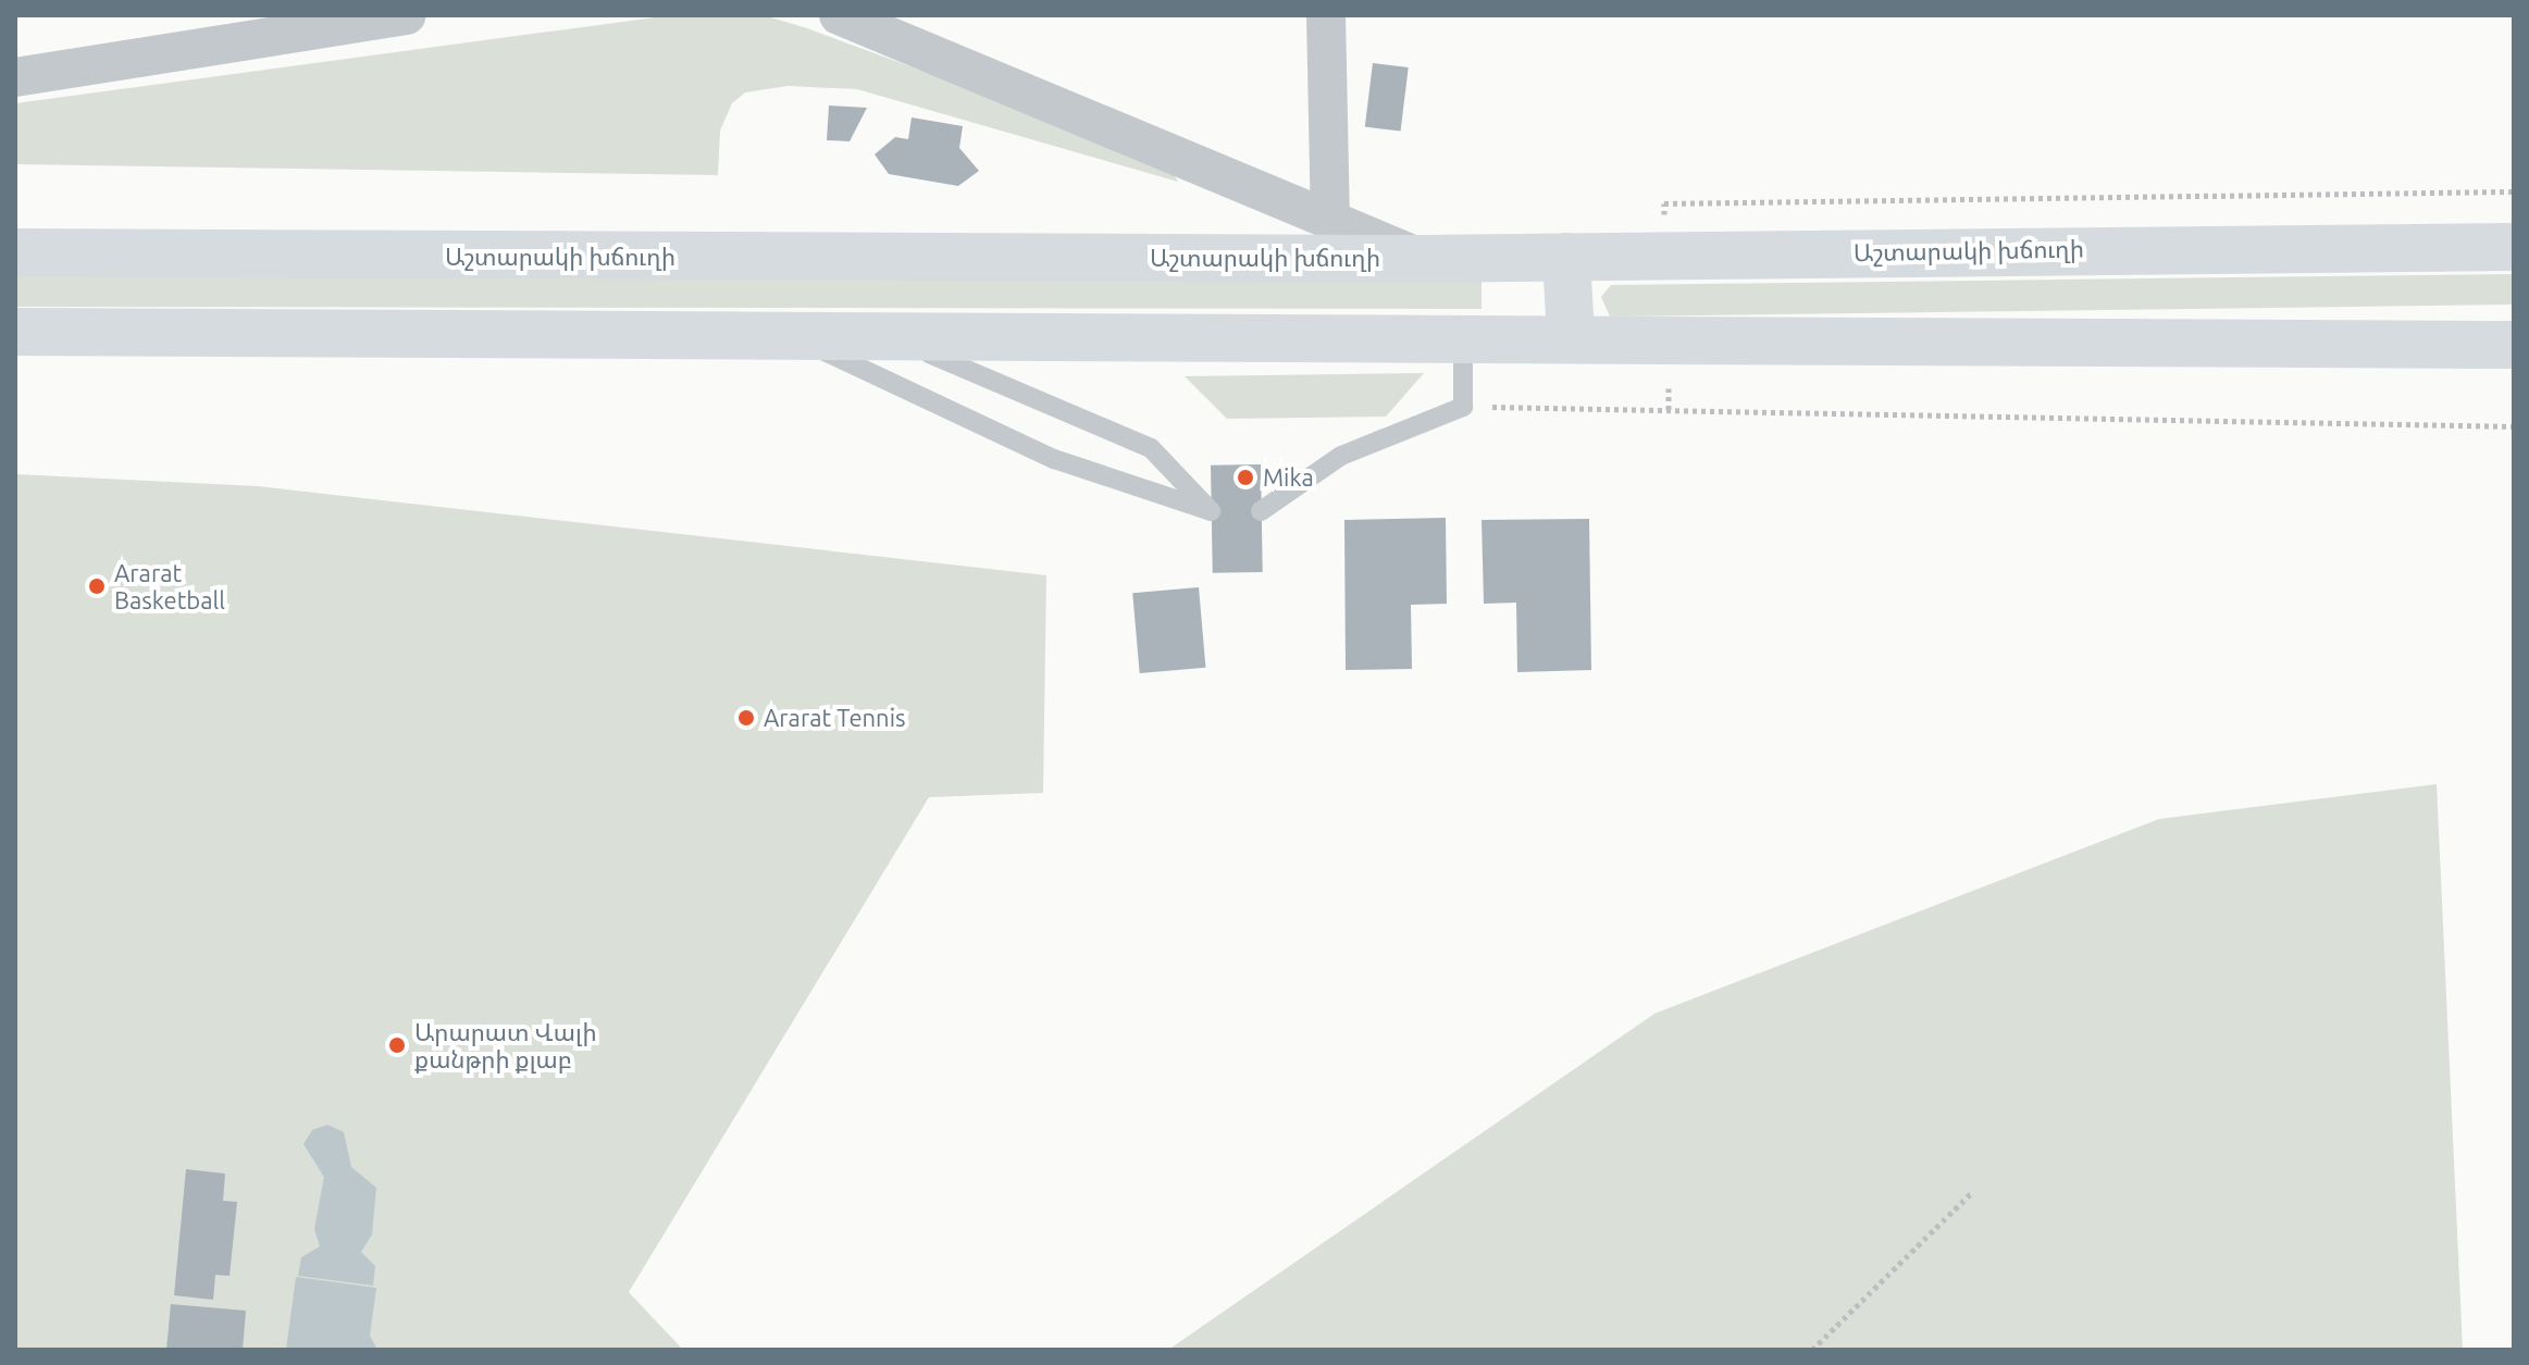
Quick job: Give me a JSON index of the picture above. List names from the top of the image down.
{
  "streets": {
    "highway": ["Աշտարակի խճուղի"]
  },
  "places": [
    "Mika",
    "Ararat Basketball",
    "Ararat Tennis",
    "Արարատ Վալի քանթրի քլաբ"
  ]
}
